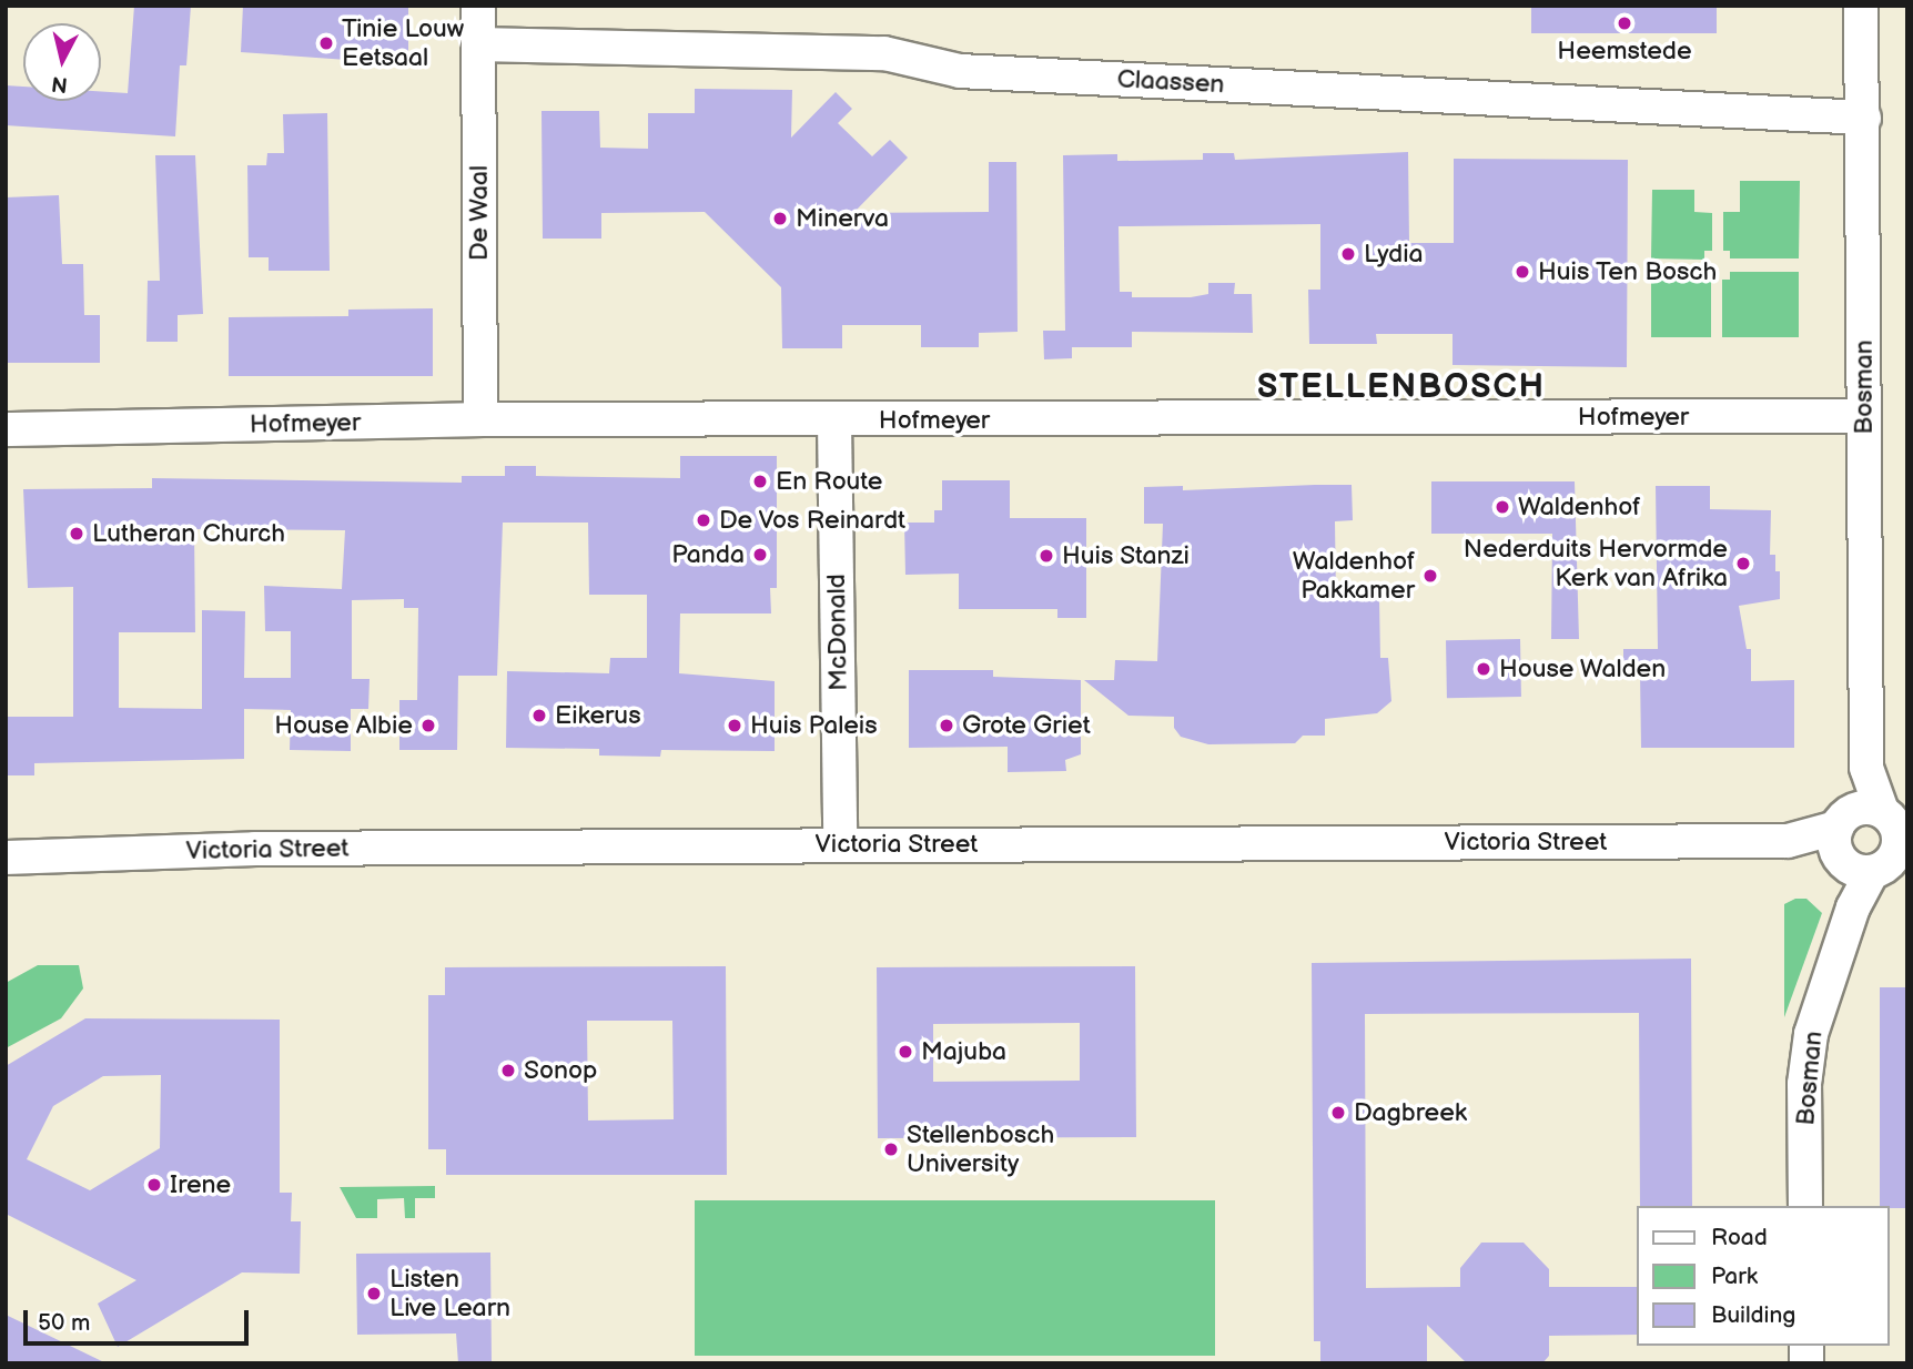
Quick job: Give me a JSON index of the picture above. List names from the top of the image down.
{
  "streets": {
    "street": [
      "Claassen",
      "De Waal",
      "Bosman",
      "Hofmeyer",
      "McDonald",
      "Victoria Street"
    ]
  },
  "crossings": [
    ["Claassen", "De Waal"],
    ["Claassen", "Bosman"],
    ["De Waal", "Hofmeyer"],
    ["Bosman", "Hofmeyer"],
    ["Bosman", "Victoria Street"],
    ["Hofmeyer", "McDonald"],
    ["McDonald", "Victoria Street"]
  ],
  "districts": ["STELLENBOSCH"],
  "places": [
    "Heemstede",
    "Tinie Louw Eetsaal",
    "Minerva",
    "Lydia",
    "Huis Ten Bosch",
    "En Route",
    "Waldenhof",
    "De Vos Reinardt",
    "Lutheran Church",
    "Panda",
    "Huis Stanzi",
    "Nederduits Hervormde Kerk van Afrika",
    "Waldenhof Pakkamer",
    "House Walden",
    "Eikerus",
    "House Albie",
    "Huis Paleis",
    "Grote Griet",
    "Majuba",
    "Sonop",
    "Dagbreek",
    "Stellenbosch University",
    "Irene",
    "Listen Live Learn"
  ],
  "legend": ["Road", "Park", "Building"],
  "scale_bar": "50 m",
  "north": "bottom"
}
